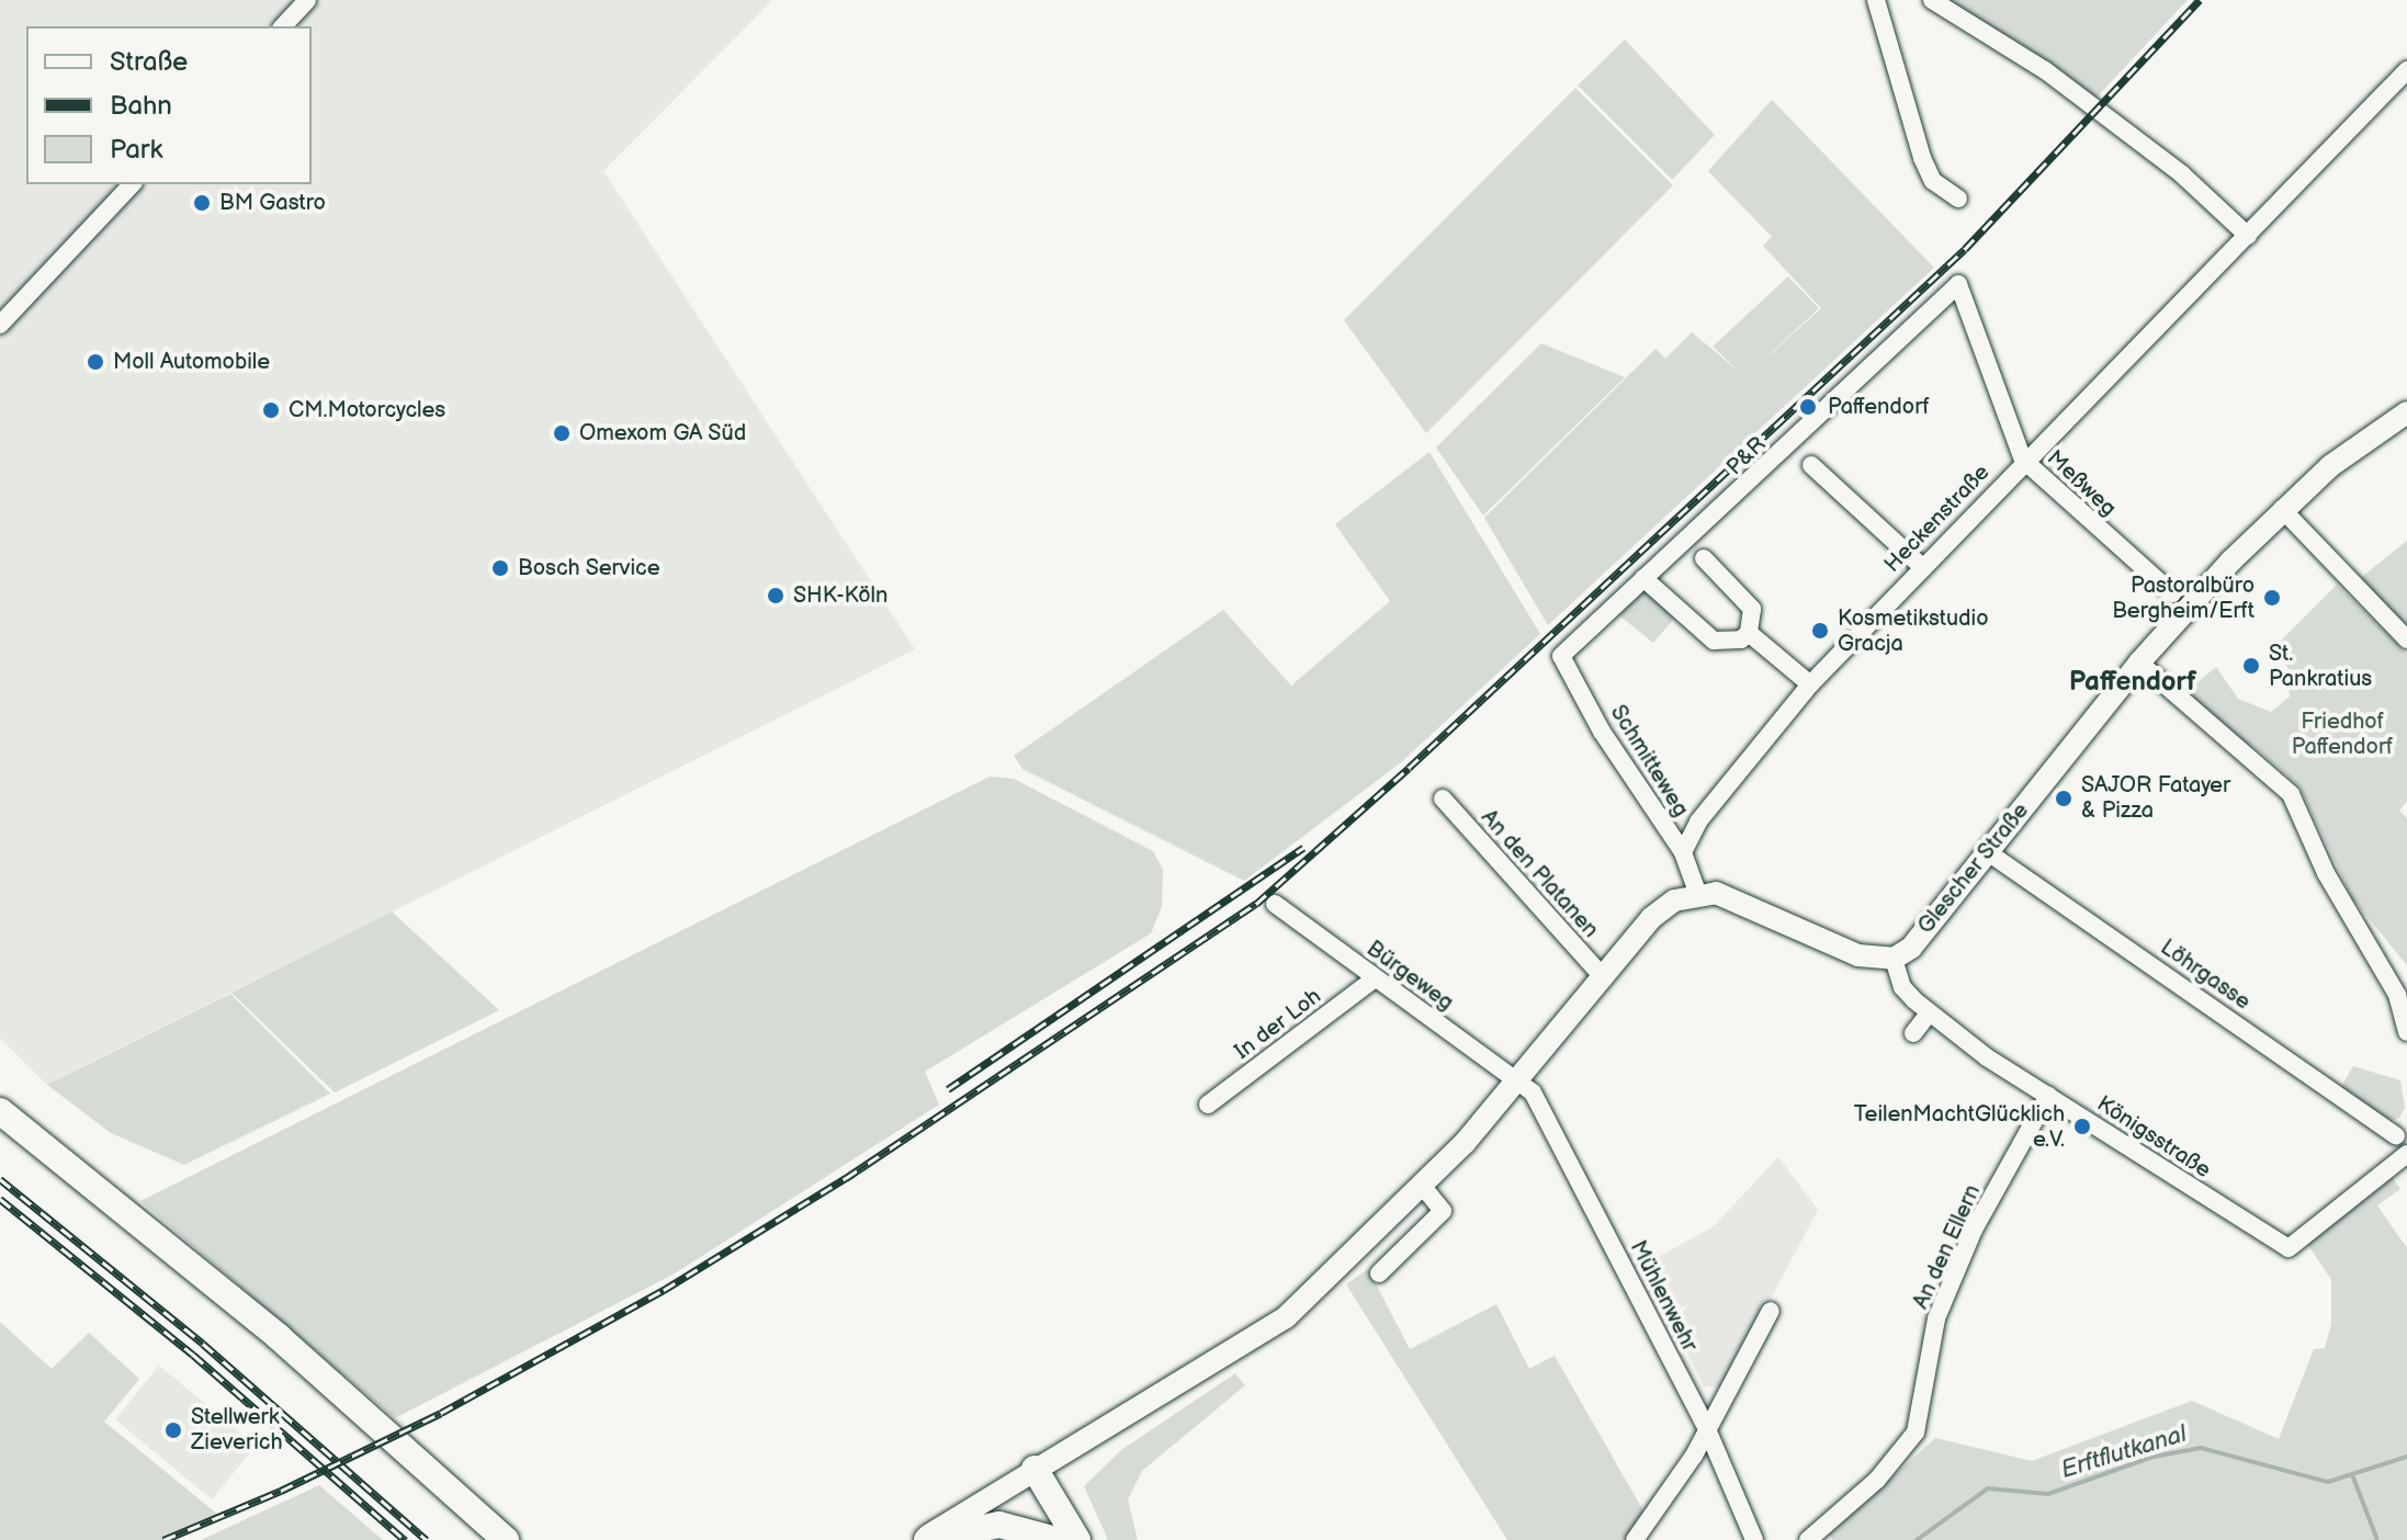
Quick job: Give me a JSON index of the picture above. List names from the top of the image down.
{
  "streets": {
    "street": [
      "P&R",
      "Meßweg",
      "Heckenstraße",
      "Schmitteweg",
      "Glescher Straße",
      "An den Platanen",
      "Löhrgasse",
      "Bürgeweg",
      "In der Loh",
      "Königsstraße",
      "An den Ellern",
      "Mühlenwehr"
    ]
  },
  "crossings": [
    ["P&R", "Meßweg"],
    ["P&R", "Schmitteweg"],
    ["Meßweg", "Heckenstraße"],
    ["Heckenstraße", "Schmitteweg"],
    ["Glescher Straße", "Löhrgasse"],
    ["Glescher Straße", "Königsstraße"],
    ["Löhrgasse", "Königsstraße"],
    ["Bürgeweg", "In der Loh"],
    ["Bürgeweg", "Mühlenwehr"],
    ["Königsstraße", "An den Ellern"]
  ],
  "districts": ["Paffendorf"],
  "water": ["Erftflutkanal"],
  "parks": ["Friedhof Paffendorf"],
  "places": [
    "BM Gastro",
    "Moll Automobile",
    "Paffendorf",
    "CM.Motorcycles",
    "Omexom GA Süd",
    "Bosch Service",
    "SHK-Köln",
    "Pastoralbüro Bergheim/Erft",
    "Kosmetikstudio Gracja",
    "St. Pankratius",
    "SAJOR Fatayer & Pizza",
    "TeilenMachtGlücklich e.V.",
    "Stellwerk Zieverich"
  ],
  "legend": ["Straße", "Bahn", "Park"]
}
